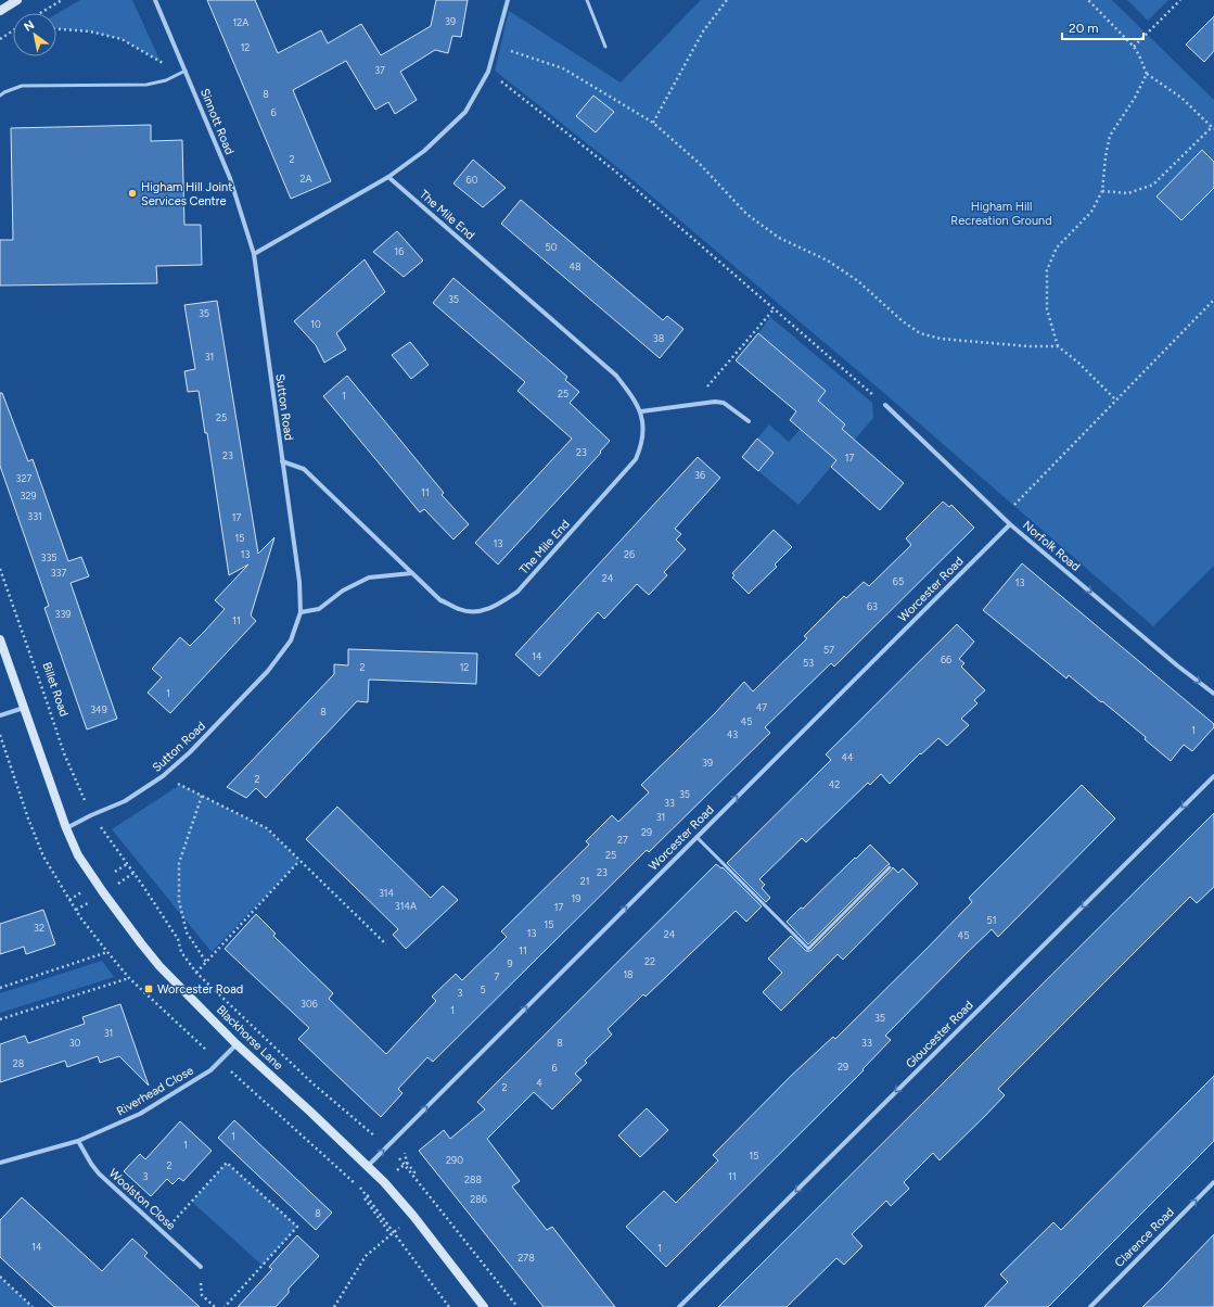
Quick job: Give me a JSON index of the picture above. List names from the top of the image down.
{
  "streets": {
    "main road": ["Blackhorse Lane"],
    "street": [
      "Sinnott Road",
      "The Mile End",
      "Sutton Road",
      "Norfolk Road",
      "Worcester Road",
      "Gloucester Road",
      "Riverhead Close",
      "Woolston Close",
      "Clarence Road"
    ],
    "path": ["Billet Road"]
  },
  "crossings": [
    ["Sinnott Road", "Sutton Road"],
    ["The Mile End", "Sutton Road"],
    ["Sutton Road", "Billet Road"],
    ["Sutton Road", "Blackhorse Lane"],
    ["Norfolk Road", "Worcester Road"],
    ["Worcester Road", "Blackhorse Lane"],
    ["Blackhorse Lane", "Riverhead Close"],
    ["Riverhead Close", "Woolston Close"]
  ],
  "one_way": [
    "Norfolk Road",
    "Worcester Road",
    "Gloucester Road",
    "Clarence Road"
  ],
  "parks": ["Higham Hill Recreation Ground"],
  "places": {
    "other": ["Higham Hill Joint Services Centre"],
    "transit": ["Worcester Road"]
  },
  "house_numbers": [
    "39",
    "12A",
    "12",
    "37",
    "8",
    "6",
    "2",
    "2A",
    "60",
    "50",
    "16",
    "48",
    "35",
    "35",
    "10",
    "38",
    "31",
    "25",
    "1",
    "25",
    "23",
    "23",
    "17",
    "36",
    "327",
    "11",
    "329",
    "331",
    "17",
    "15",
    "13",
    "13",
    "26",
    "335",
    "337",
    "24",
    "65",
    "13",
    "63",
    "339",
    "11",
    "57",
    "14",
    "66",
    "53",
    "2",
    "12",
    "1",
    "47",
    "349",
    "8",
    "45",
    "1",
    "43",
    "44",
    "39",
    "2",
    "42",
    "35",
    "33",
    "31",
    "29",
    "27",
    "25",
    "23",
    "21",
    "314",
    "19",
    "314A",
    "17",
    "51",
    "15",
    "32",
    "13",
    "24",
    "45",
    "11",
    "22",
    "9",
    "18",
    "7",
    "5",
    "3",
    "306",
    "1",
    "35",
    "31",
    "30",
    "8",
    "33",
    "28",
    "29",
    "6",
    "4",
    "2",
    "1",
    "1",
    "15",
    "290",
    "2",
    "3",
    "11",
    "288",
    "286",
    "8",
    "14",
    "1",
    "278"
  ],
  "scale_bar": "20 m",
  "north": "top left"
}
